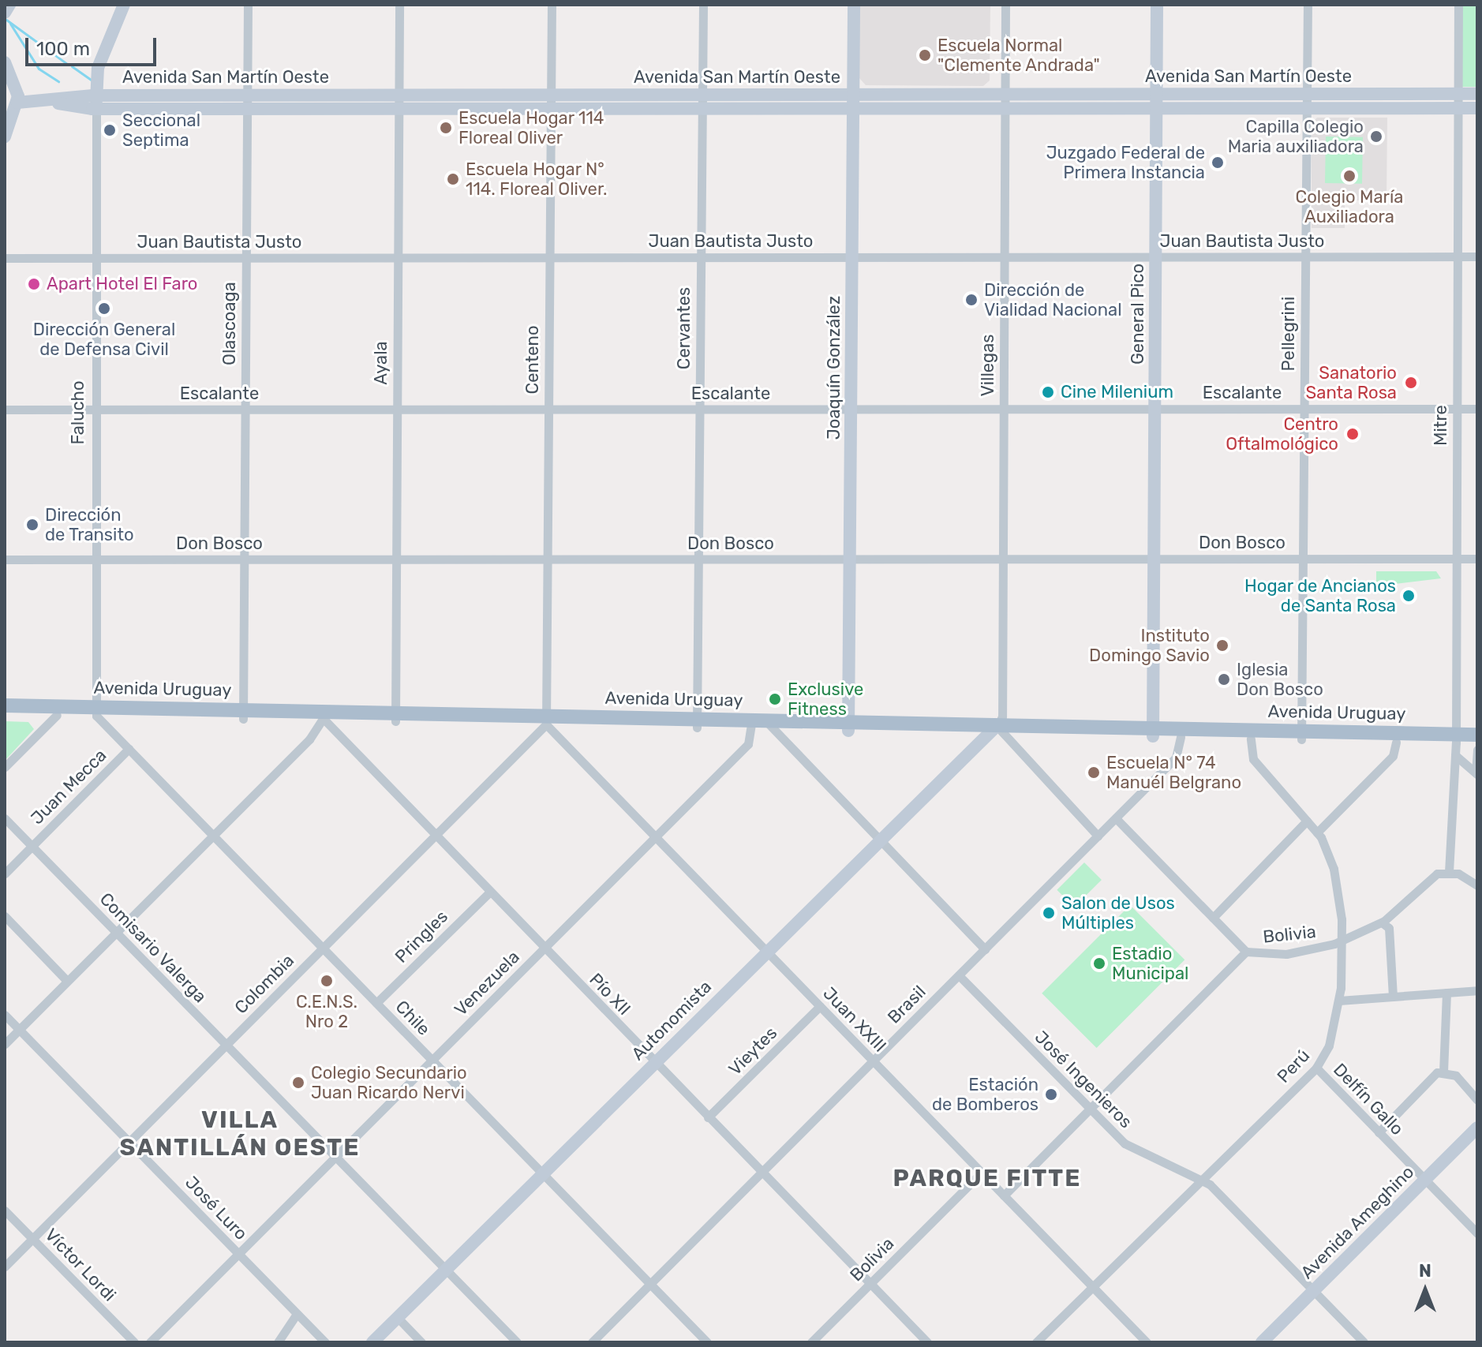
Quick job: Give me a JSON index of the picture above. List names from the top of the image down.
{
  "streets": {
    "main road": [
      "Avenida San Martín Oeste",
      "General Pico",
      "Joaquín González",
      "Avenida Uruguay",
      "Autonomista",
      "Avenida Ameghino"
    ],
    "street": [
      "Juan Bautista Justo",
      "Olascoaga",
      "Cervantes",
      "Pellegrini",
      "Centeno",
      "Ayala",
      "Villegas",
      "Escalante",
      "Falucho",
      "Mitre",
      "Don Bosco",
      "Juan Mecca",
      "Bolivia",
      "Pringles",
      "Comisario Valerga",
      "Venezuela",
      "Colombia",
      "Pío XII",
      "Brasil",
      "Chile",
      "Juan XXIII",
      "Vieytes",
      "Perú",
      "José Ingenieros",
      "Delfín Gallo",
      "José Luro",
      "Víctor Lordi"
    ]
  },
  "crossings": [
    ["Avenida San Martín Oeste", "General Pico"],
    ["Avenida San Martín Oeste", "Olascoaga"],
    ["Avenida San Martín Oeste", "Cervantes"],
    ["Avenida San Martín Oeste", "Pellegrini"],
    ["Avenida San Martín Oeste", "Centeno"],
    ["Avenida San Martín Oeste", "Ayala"],
    ["Avenida San Martín Oeste", "Villegas"],
    ["Avenida San Martín Oeste", "Joaquín González"],
    ["Avenida San Martín Oeste", "Falucho"],
    ["Avenida San Martín Oeste", "Mitre"],
    ["Juan Bautista Justo", "General Pico"],
    ["Juan Bautista Justo", "Olascoaga"],
    ["Juan Bautista Justo", "Cervantes"],
    ["Juan Bautista Justo", "Pellegrini"],
    ["Juan Bautista Justo", "Centeno"],
    ["Juan Bautista Justo", "Ayala"],
    ["Juan Bautista Justo", "Villegas"],
    ["Juan Bautista Justo", "Joaquín González"],
    ["Juan Bautista Justo", "Falucho"],
    ["Juan Bautista Justo", "Mitre"],
    ["General Pico", "Escalante"],
    ["General Pico", "Don Bosco"],
    ["General Pico", "Avenida Uruguay"],
    ["Olascoaga", "Escalante"],
    ["Olascoaga", "Don Bosco"],
    ["Olascoaga", "Avenida Uruguay"],
    ["Cervantes", "Escalante"],
    ["Cervantes", "Don Bosco"],
    ["Cervantes", "Avenida Uruguay"],
    ["Pellegrini", "Escalante"],
    ["Pellegrini", "Don Bosco"],
    ["Pellegrini", "Avenida Uruguay"],
    ["Centeno", "Escalante"],
    ["Centeno", "Don Bosco"],
    ["Centeno", "Avenida Uruguay"],
    ["Centeno", "Colombia"],
    ["Centeno", "Juan XXIII"],
    ["Ayala", "Escalante"],
    ["Ayala", "Don Bosco"],
    ["Ayala", "Avenida Uruguay"],
    ["Villegas", "Escalante"],
    ["Villegas", "Don Bosco"],
    ["Villegas", "Avenida Uruguay"],
    ["Joaquín González", "Escalante"],
    ["Joaquín González", "Don Bosco"],
    ["Joaquín González", "Avenida Uruguay"],
    ["Escalante", "Falucho"],
    ["Escalante", "Mitre"],
    ["Falucho", "Don Bosco"],
    ["Falucho", "Avenida Uruguay"],
    ["Falucho", "Chile"],
    ["Mitre", "Don Bosco"],
    ["Mitre", "Avenida Uruguay"],
    ["Avenida Uruguay", "Venezuela"],
    ["Avenida Uruguay", "Colombia"],
    ["Avenida Uruguay", "Pío XII"],
    ["Avenida Uruguay", "Brasil"],
    ["Avenida Uruguay", "Chile"],
    ["Avenida Uruguay", "Juan XXIII"],
    ["Avenida Uruguay", "Autonomista"],
    ["Avenida Uruguay", "Perú"],
    ["Juan Mecca", "Comisario Valerga"],
    ["Juan Mecca", "Chile"],
    ["Bolivia", "Pío XII"],
    ["Bolivia", "Juan XXIII"],
    ["Bolivia", "Perú"],
    ["Bolivia", "José Ingenieros"],
    ["Pringles", "Pío XII"],
    ["Pringles", "Chile"],
    ["Comisario Valerga", "Venezuela"],
    ["Comisario Valerga", "Colombia"],
    ["Comisario Valerga", "Autonomista"],
    ["Venezuela", "Pío XII"],
    ["Venezuela", "Chile"],
    ["Venezuela", "Juan XXIII"],
    ["Venezuela", "José Luro"],
    ["Colombia", "Pío XII"],
    ["Colombia", "Chile"],
    ["Colombia", "Juan XXIII"],
    ["Colombia", "José Luro"],
    ["Colombia", "Víctor Lordi"],
    ["Pío XII", "Brasil"],
    ["Pío XII", "Autonomista"],
    ["Pío XII", "Vieytes"],
    ["Brasil", "Chile"],
    ["Brasil", "Juan XXIII"],
    ["Brasil", "José Ingenieros"],
    ["Chile", "Autonomista"],
    ["Juan XXIII", "Autonomista"],
    ["Juan XXIII", "Vieytes"],
    ["Juan XXIII", "Perú"],
    ["Perú", "José Ingenieros"],
    ["Perú", "Delfín Gallo"],
    ["José Ingenieros", "Avenida Ameghino"],
    ["Delfín Gallo", "Avenida Ameghino"]
  ],
  "districts": ["VILLA SANTILLÁN OESTE", "PARQUE FITTE"],
  "places": [
    "Escuela Normal \"Clemente Andrada\"",
    "Escuela Hogar 114 Floreal Oliver",
    "Seccional Septima",
    "Capilla Colegio Maria auxiliadora",
    "Juzgado Federal de Primera Instancia",
    "Colegio María Auxiliadora",
    "Escuela Hogar N° 114. Floreal Oliver.",
    "Apart Hotel El Faro",
    "Dirección de Vialidad Nacional",
    "Dirección General de Defensa Civil",
    "Sanatorio Santa Rosa",
    "Cine Milenium",
    "Centro Oftalmológico",
    "Dirección de Transito",
    "Hogar de Ancianos de Santa Rosa",
    "Instituto Domingo Savio",
    "Iglesia Don Bosco",
    "Exclusive Fitness",
    "Escuela N° 74 Manuél Belgrano",
    "Salon de Usos Múltiples",
    "Estadio Municipal",
    "C.E.N.S. Nro 2",
    "Colegio Secundario Juan Ricardo Nervi",
    "Estación de Bomberos"
  ],
  "scale_bar": "100 m",
  "north": "top"
}
